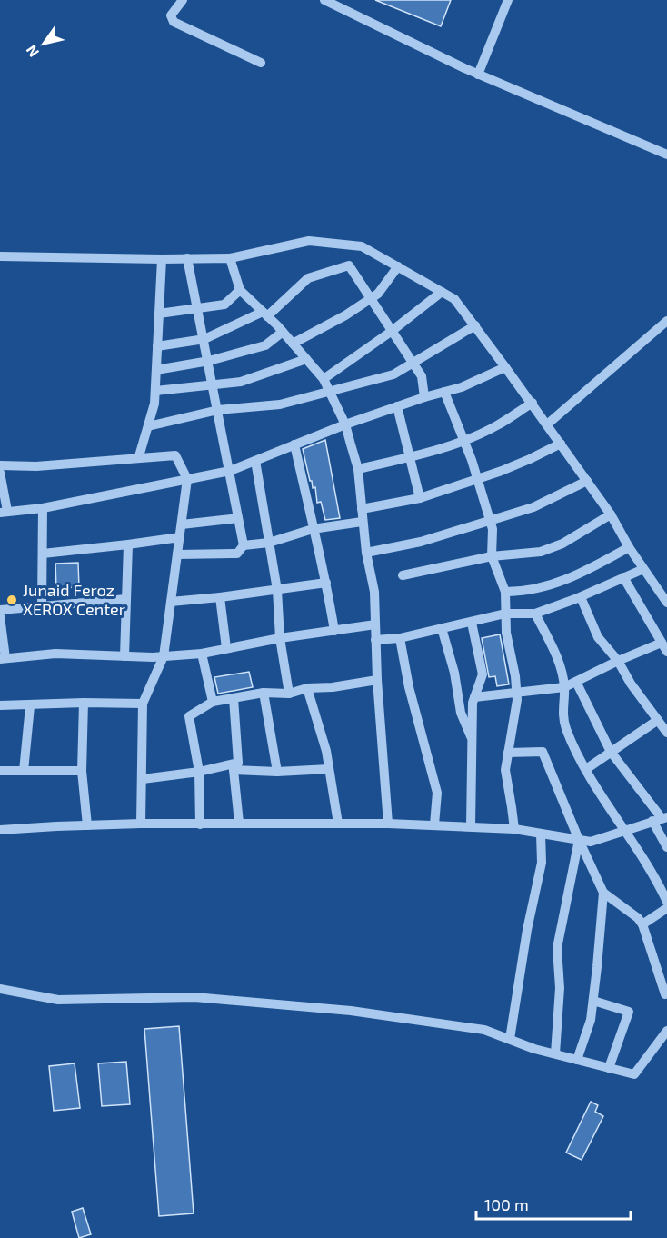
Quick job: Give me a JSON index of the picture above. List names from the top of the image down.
{
  "places": ["Junaid Feroz XEROX Center"],
  "scale_bar": "100 m",
  "north": "bottom left"
}
